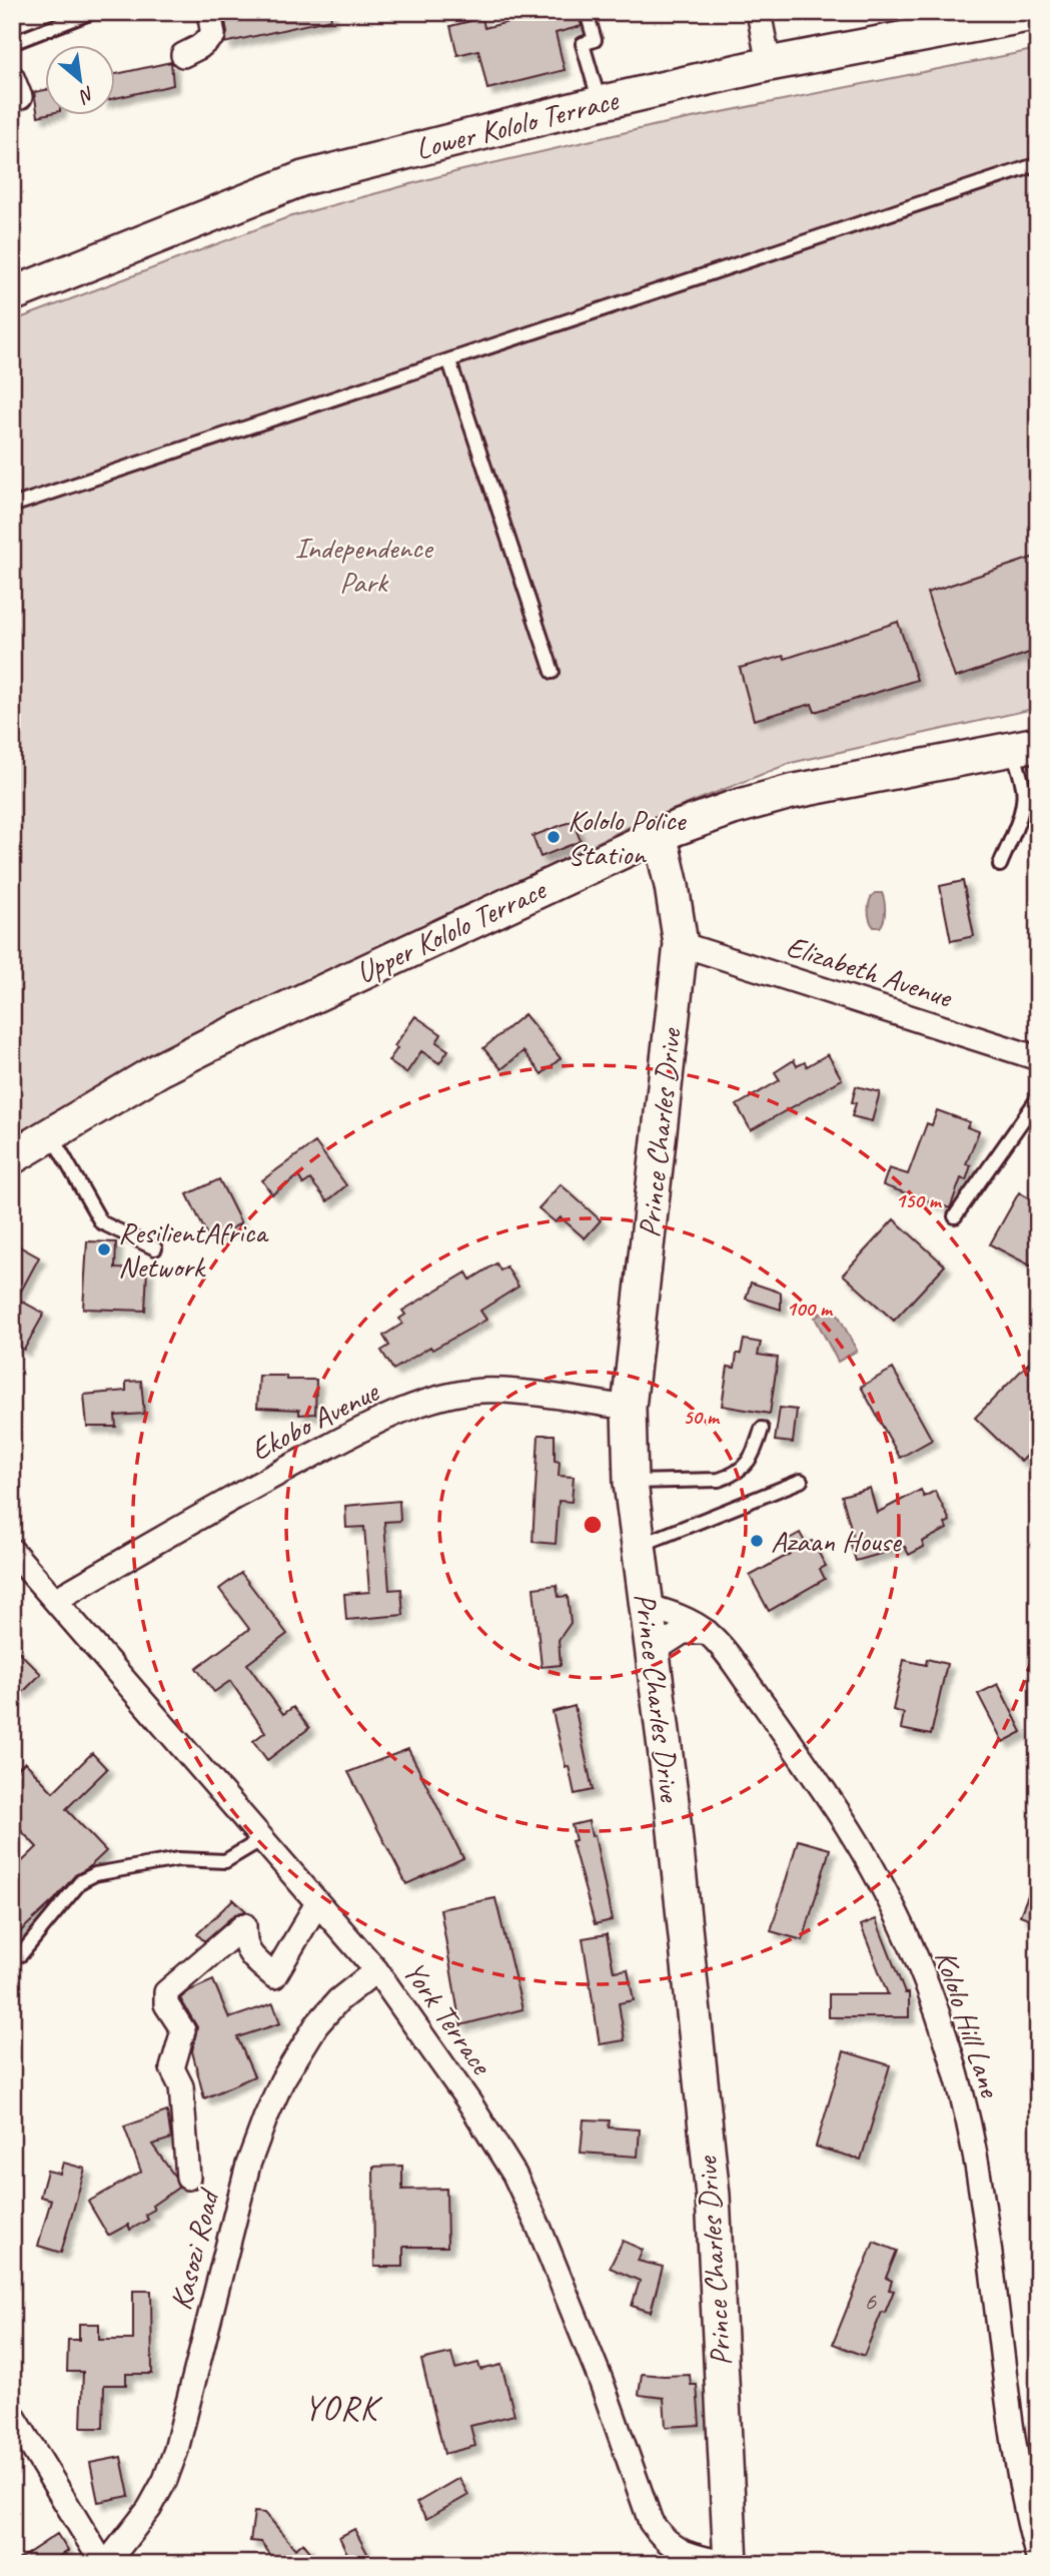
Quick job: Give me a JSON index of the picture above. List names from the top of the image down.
{
  "streets": {
    "street": [
      "Lower Kololo Terrace",
      "Upper Kololo Terrace",
      "Elizabeth Avenue",
      "Prince Charles Drive",
      "Ekobo Avenue",
      "York Terrace",
      "Kololo Hill Lane",
      "Kasozi Road"
    ]
  },
  "crossings": [
    ["Upper Kololo Terrace", "Prince Charles Drive"],
    ["Elizabeth Avenue", "Prince Charles Drive"],
    ["Prince Charles Drive", "Ekobo Avenue"],
    ["Prince Charles Drive", "York Terrace"],
    ["Prince Charles Drive", "Kololo Hill Lane"],
    ["Ekobo Avenue", "York Terrace"],
    ["York Terrace", "Kasozi Road"]
  ],
  "districts": ["YORK"],
  "parks": ["Independence Park"],
  "places": ["Kololo Police Station", "ResilientAfrica Network", "Azaan House"],
  "house_numbers": ["6"],
  "north": "bottom right",
  "rings": ["150 m", "100 m", "50 m"]
}
